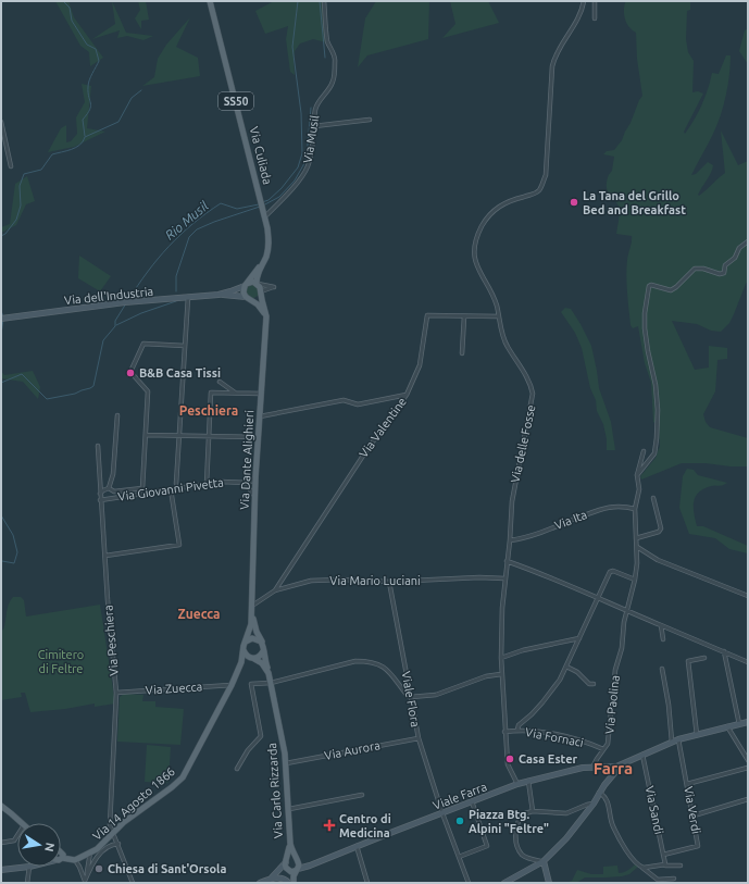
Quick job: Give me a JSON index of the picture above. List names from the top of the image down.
{
  "streets": {
    "main road": [
      "SS50",
      "Via Culiada",
      "Via Dante Alighieri",
      "Via Carlo Rizzarda",
      "Via 14 Agosto 1866"
    ],
    "street": [
      "Via Musil",
      "Via dell'Industria",
      "Via Valentine",
      "Via delle Fosse",
      "Via Giovanni Pivetta",
      "Via Ita",
      "Via Mario Luciani",
      "Via Peschiera",
      "Via Zuecca",
      "Viale Flora",
      "Via Paolina",
      "Via Fornaci",
      "Via Aurora",
      "Viale Farra",
      "Via Sandi",
      "Via Verdi"
    ]
  },
  "crossings": [
    ["Via Musil", "Via Culiada"],
    ["Via Culiada", "Via dell'Industria"],
    ["Via Culiada", "Via Dante Alighieri"],
    ["Via dell'Industria", "Via Dante Alighieri"],
    ["Via Valentine", "Via delle Fosse"],
    ["Via Valentine", "Via Mario Luciani"],
    ["Via delle Fosse", "Via Ita"],
    ["Via delle Fosse", "Via Mario Luciani"],
    ["Via delle Fosse", "Via Fornaci"],
    ["Via delle Fosse", "Viale Farra"],
    ["Via Dante Alighieri", "Via Giovanni Pivetta"],
    ["Via Dante Alighieri", "Via Mario Luciani"],
    ["Via Dante Alighieri", "Via Carlo Rizzarda"],
    ["Via Dante Alighieri", "Via 14 Agosto 1866"],
    ["Via Giovanni Pivetta", "Via Peschiera"],
    ["Via Ita", "Via Paolina"],
    ["Via Mario Luciani", "Viale Flora"],
    ["Via Peschiera", "Via Zuecca"],
    ["Via Peschiera", "Via 14 Agosto 1866"],
    ["Via Zuecca", "Via 14 Agosto 1866"],
    ["Viale Flora", "Via Aurora"],
    ["Viale Flora", "Viale Farra"],
    ["Via Paolina", "Via Fornaci"],
    ["Via Paolina", "Viale Farra"],
    ["Via Aurora", "Via Carlo Rizzarda"],
    ["Via Carlo Rizzarda", "Viale Farra"],
    ["Via Carlo Rizzarda", "Via 14 Agosto 1866"],
    ["Via Sandi", "Via Verdi"]
  ],
  "districts": ["Peschiera", "Zuecca", "Farra"],
  "water": ["Rio Musil"],
  "parks": ["Cimitero di Feltre"],
  "places": {
    "other": [
      "La Tana del Grillo Bed and Breakfast",
      "B&B Casa Tissi",
      "Casa Ester",
      "Piazza Btg. Alpini \"Feltre\"",
      "Chiesa di Sant'Orsola"
    ],
    "health": ["Centro di Medicina"]
  },
  "north": "right"
}
